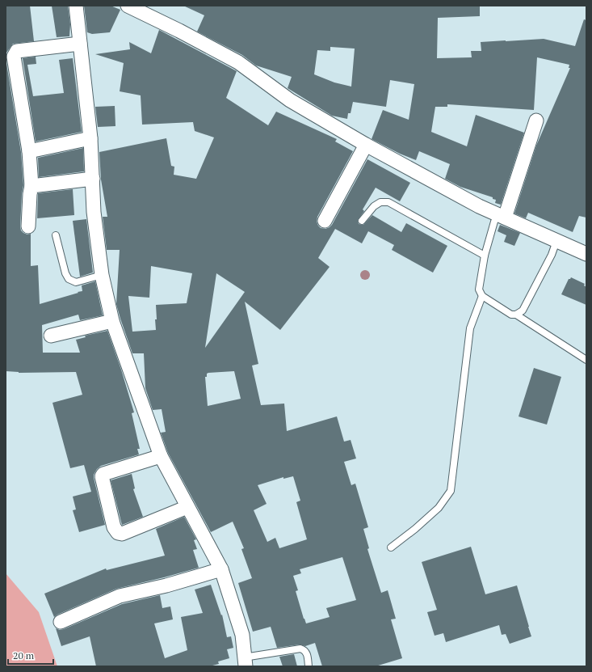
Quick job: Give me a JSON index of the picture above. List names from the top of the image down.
{
  "scale_bar": "20 m"
}
